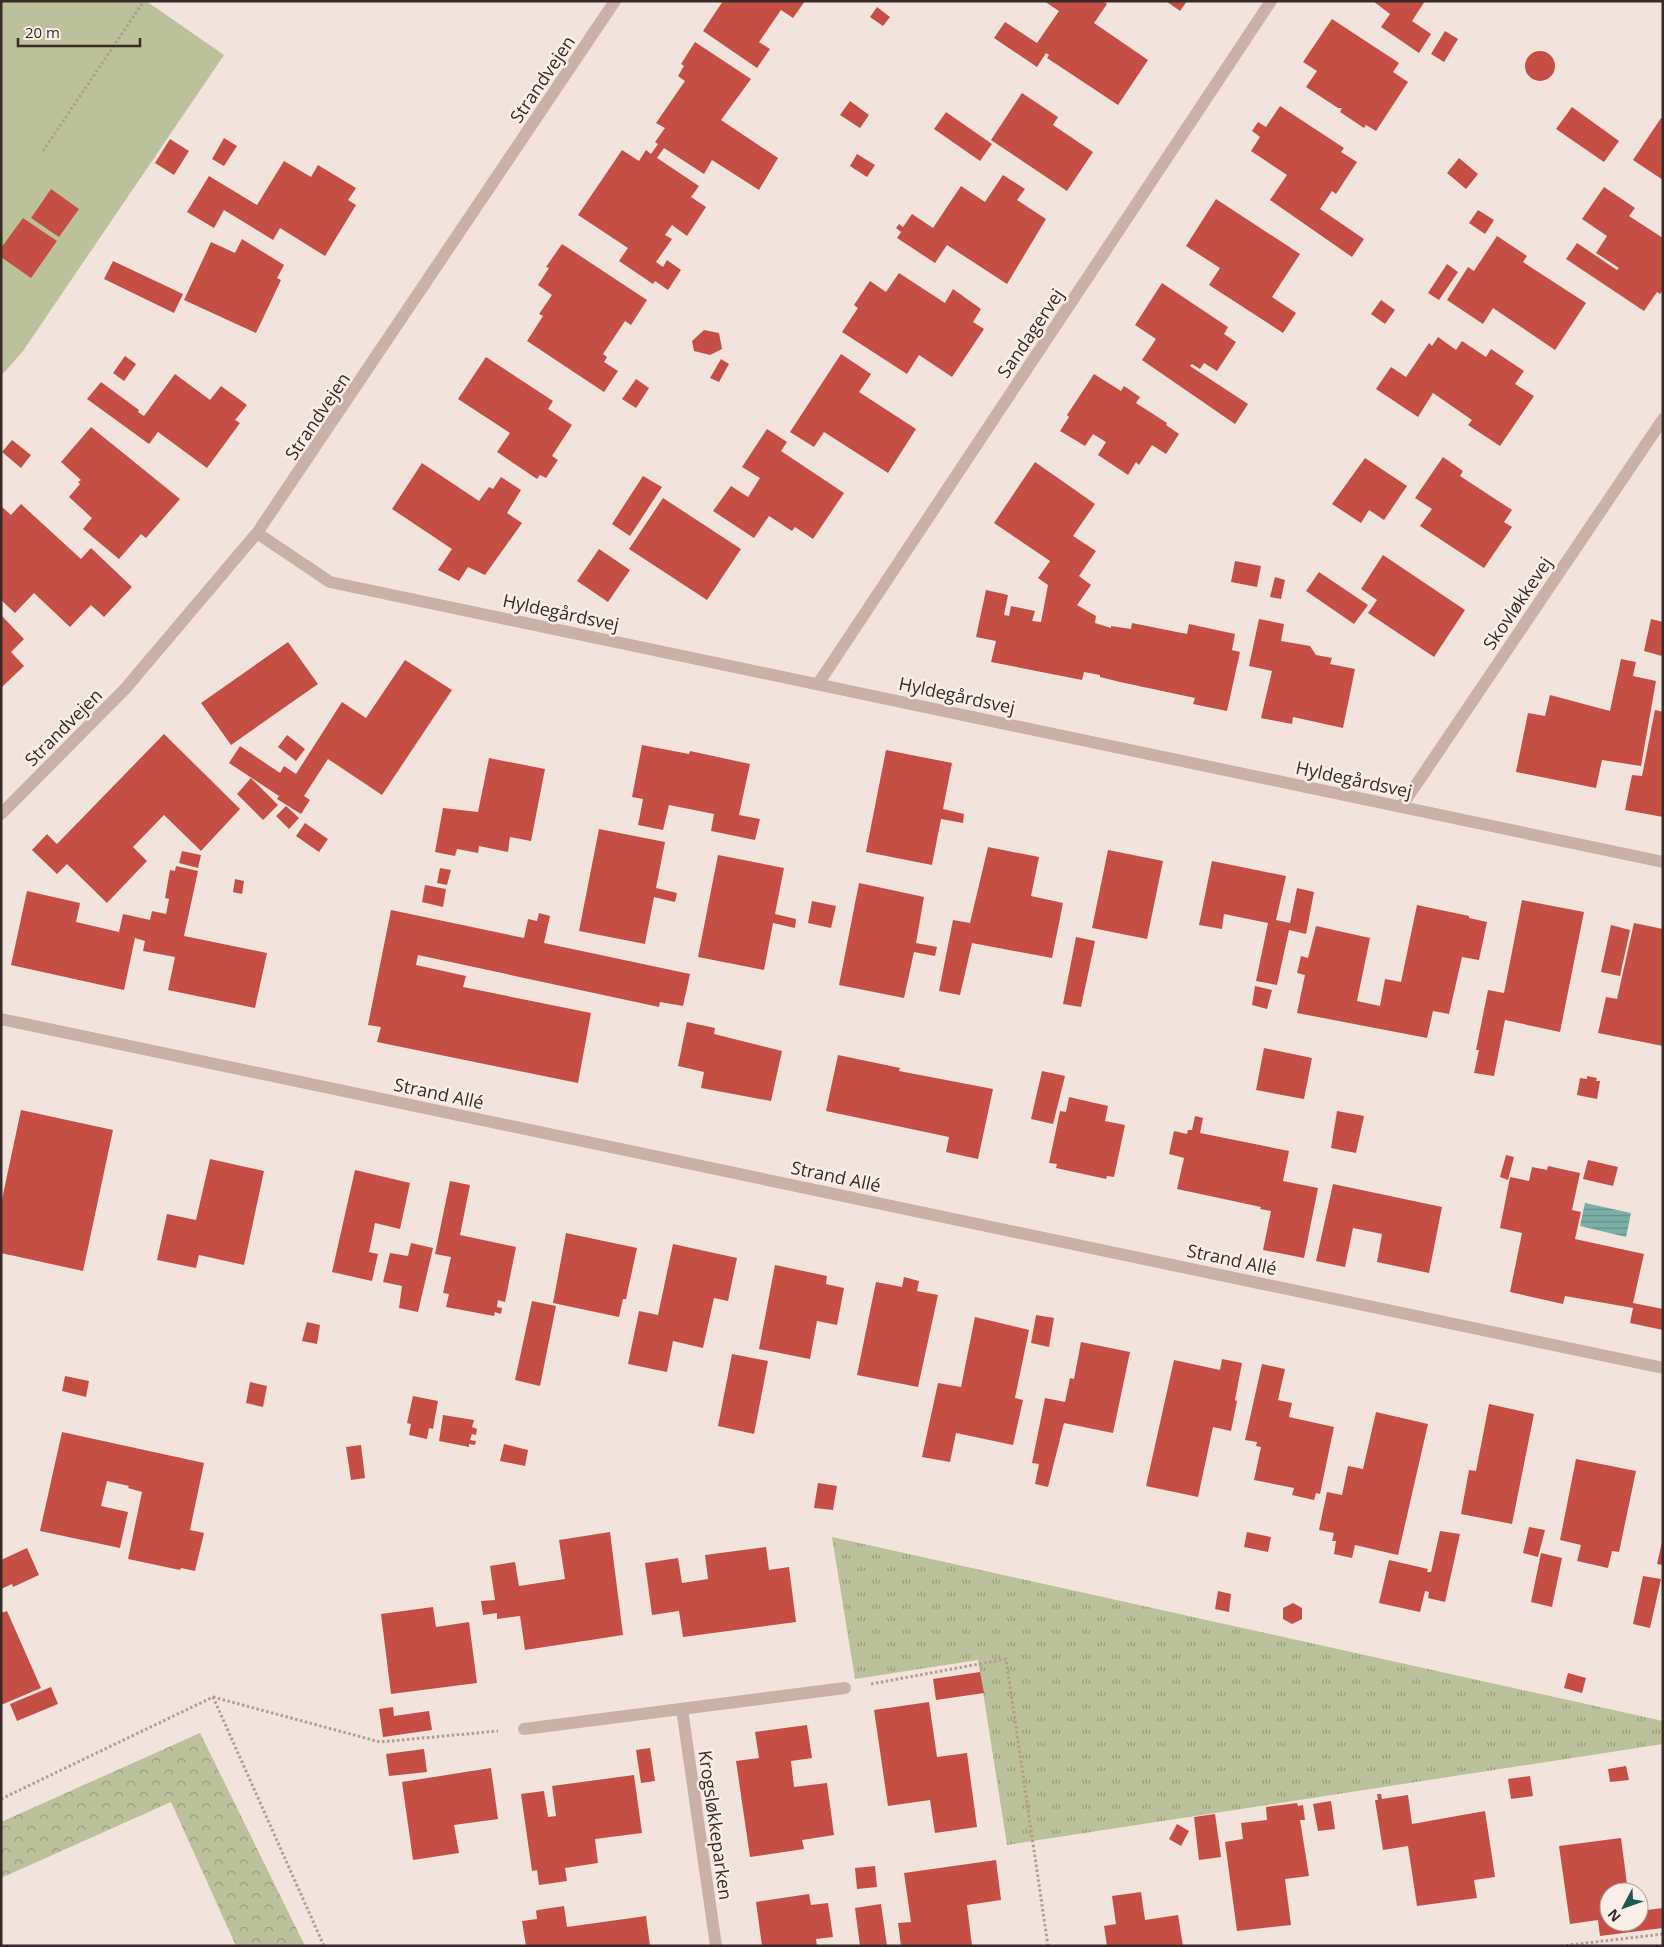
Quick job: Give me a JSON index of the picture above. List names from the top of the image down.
{
  "streets": {
    "street": [
      "Strandvejen",
      "Sandagervej",
      "Skovløkkevej",
      "Hyldegårdsvej",
      "Strand Allé",
      "Krogsløkkeparken"
    ]
  },
  "crossings": [
    ["Strandvejen", "Hyldegårdsvej"],
    ["Sandagervej", "Hyldegårdsvej"],
    ["Skovløkkevej", "Hyldegårdsvej"]
  ],
  "scale_bar": "20 m",
  "north": "bottom left"
}
